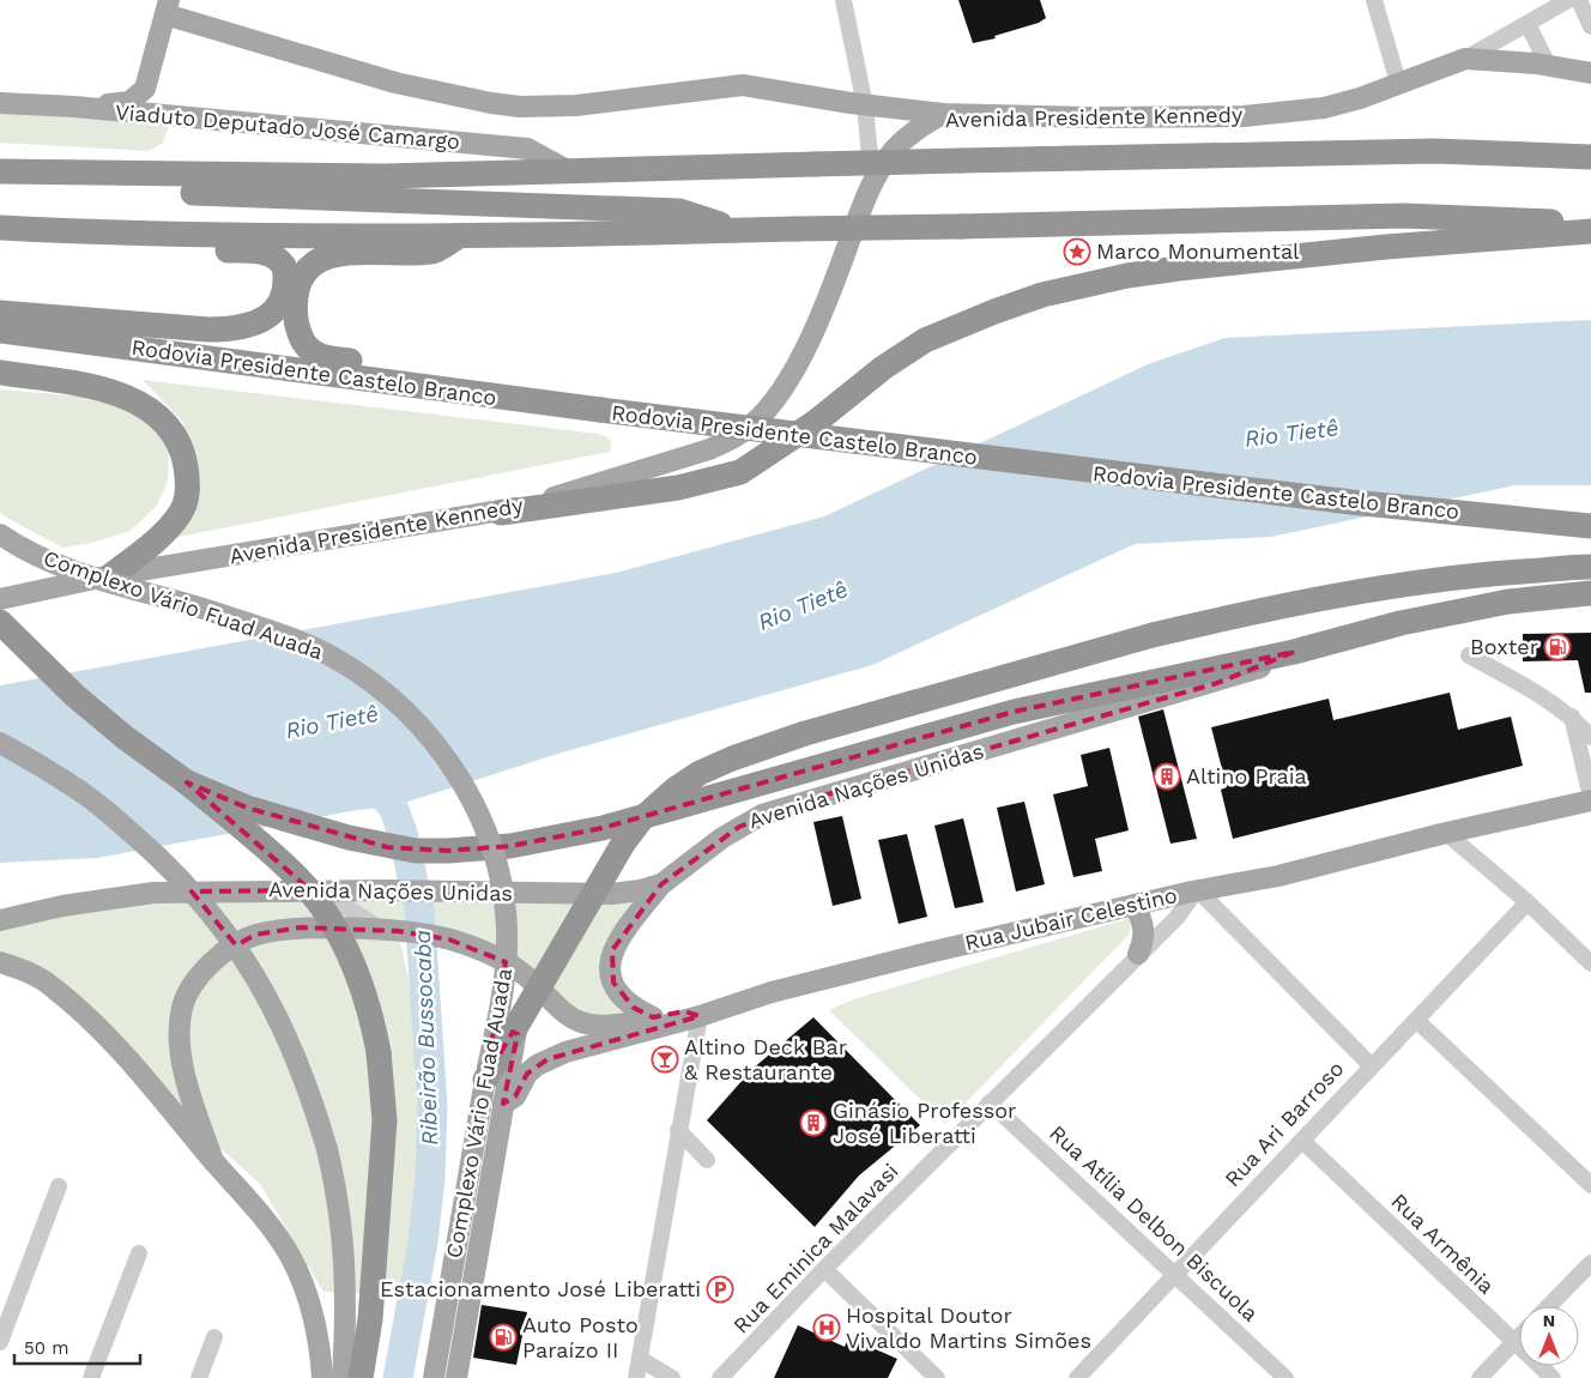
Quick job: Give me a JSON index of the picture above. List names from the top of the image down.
{
  "streets": {
    "highway": ["Rodovia Presidente Castelo Branco", "Avenida Nações Unidas"],
    "main road": [
      "Avenida Presidente Kennedy",
      "Viaduto Deputado José Camargo",
      "Complexo Vário Fuad Auada",
      "Rua Jubair Celestino"
    ],
    "street": [
      "Rua Ari Barroso",
      "Rua Atília Delbon Biscuola",
      "Rua Armênia",
      "Rua Eminica Malavasi"
    ]
  },
  "crossings": [
    ["Rua Jubair Celestino", "Rua Eminica Malavasi"],
    ["Rua Ari Barroso", "Rua Atília Delbon Biscuola"],
    ["Rua Ari Barroso", "Rua Armênia"],
    ["Rua Atília Delbon Biscuola", "Rua Eminica Malavasi"]
  ],
  "water": ["Rio Tietê", "Ribeirão Bussocaba"],
  "places": {
    "place": ["Marco Monumental"],
    "fuel station": ["Boxter", "Auto Posto Paraízo II"],
    "building": ["Altino Praia", "Ginásio Professor José Liberatti"],
    "bar": ["Altino Deck Bar & Restaurante"],
    "parking": ["Estacionamento José Liberatti"],
    "hospital": ["Hospital Doutor Vivaldo Martins Simões"]
  },
  "scale_bar": "50 m",
  "north": "top"
}
